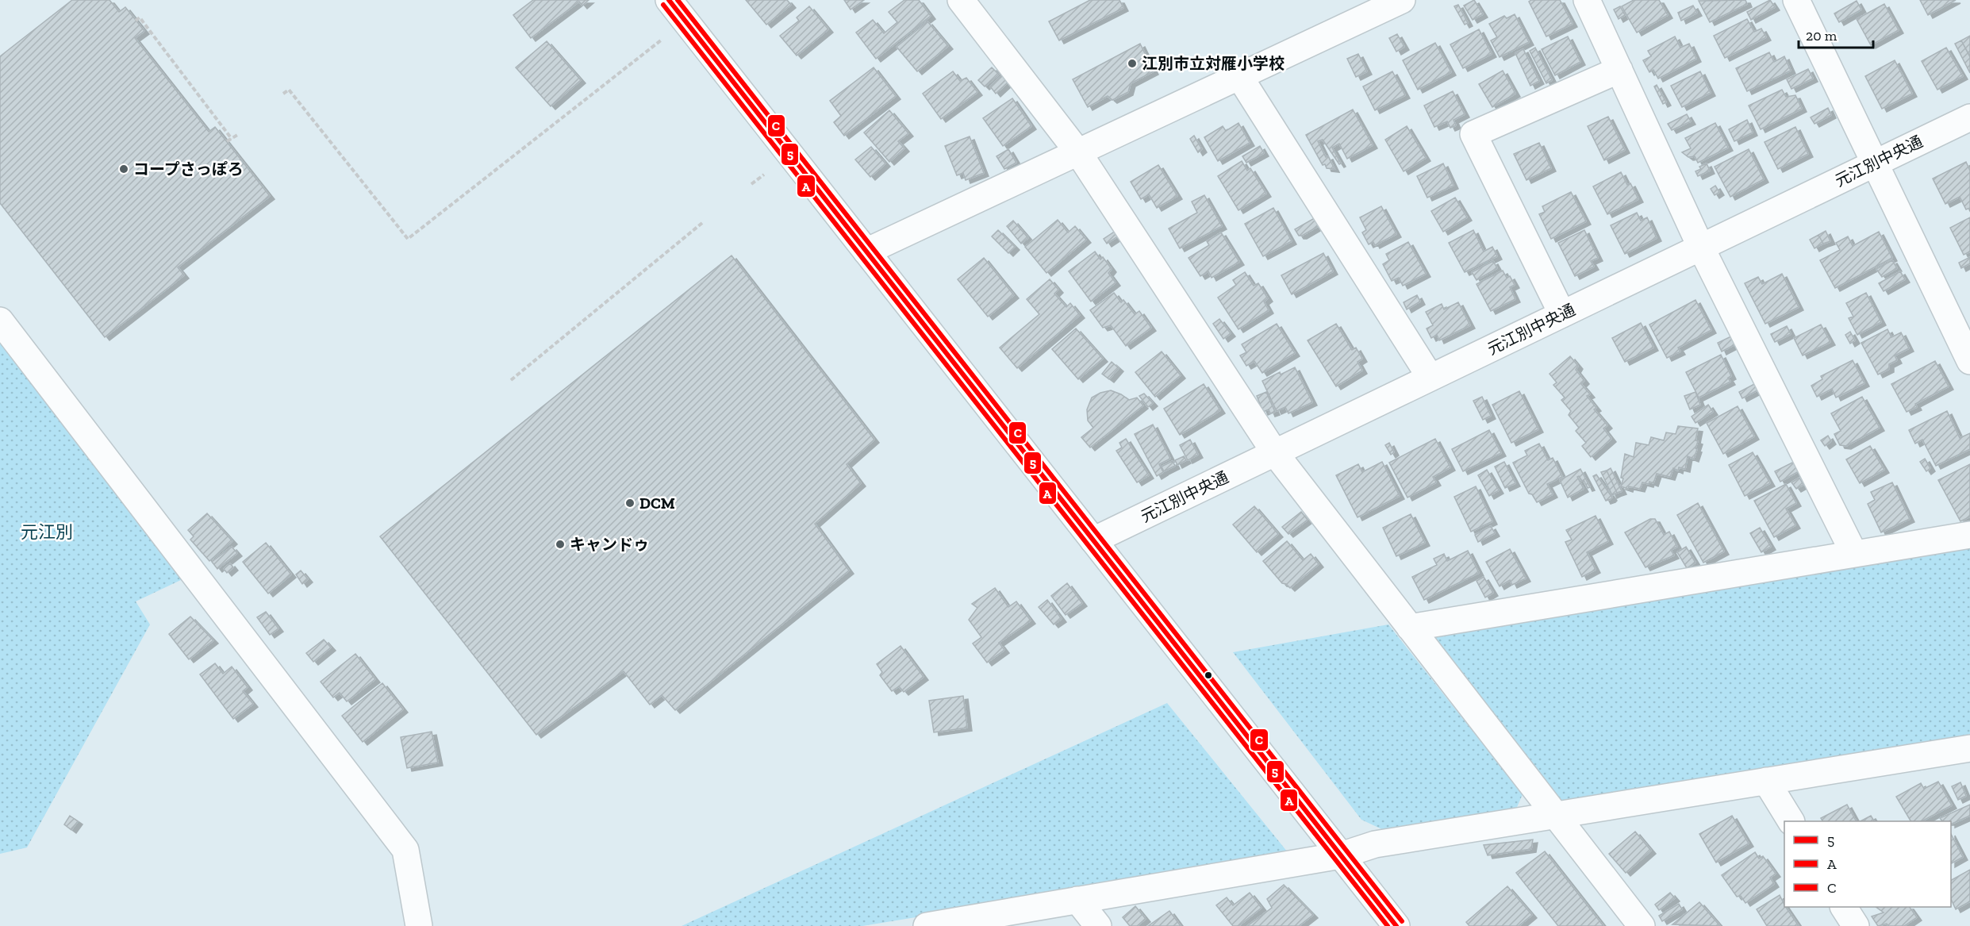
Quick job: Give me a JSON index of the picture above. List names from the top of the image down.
{
  "streets": {
    "street": ["元江別中央通"]
  },
  "districts": ["元江別"],
  "places": [
    "江別市立対雁小学校",
    "コープさっぽろ",
    "DCM",
    "キャンドゥ"
  ],
  "lines": ["transit line 5", "transit line C", "transit line A"],
  "legend": ["5", "A", "C"],
  "scale_bar": "20 m"
}
